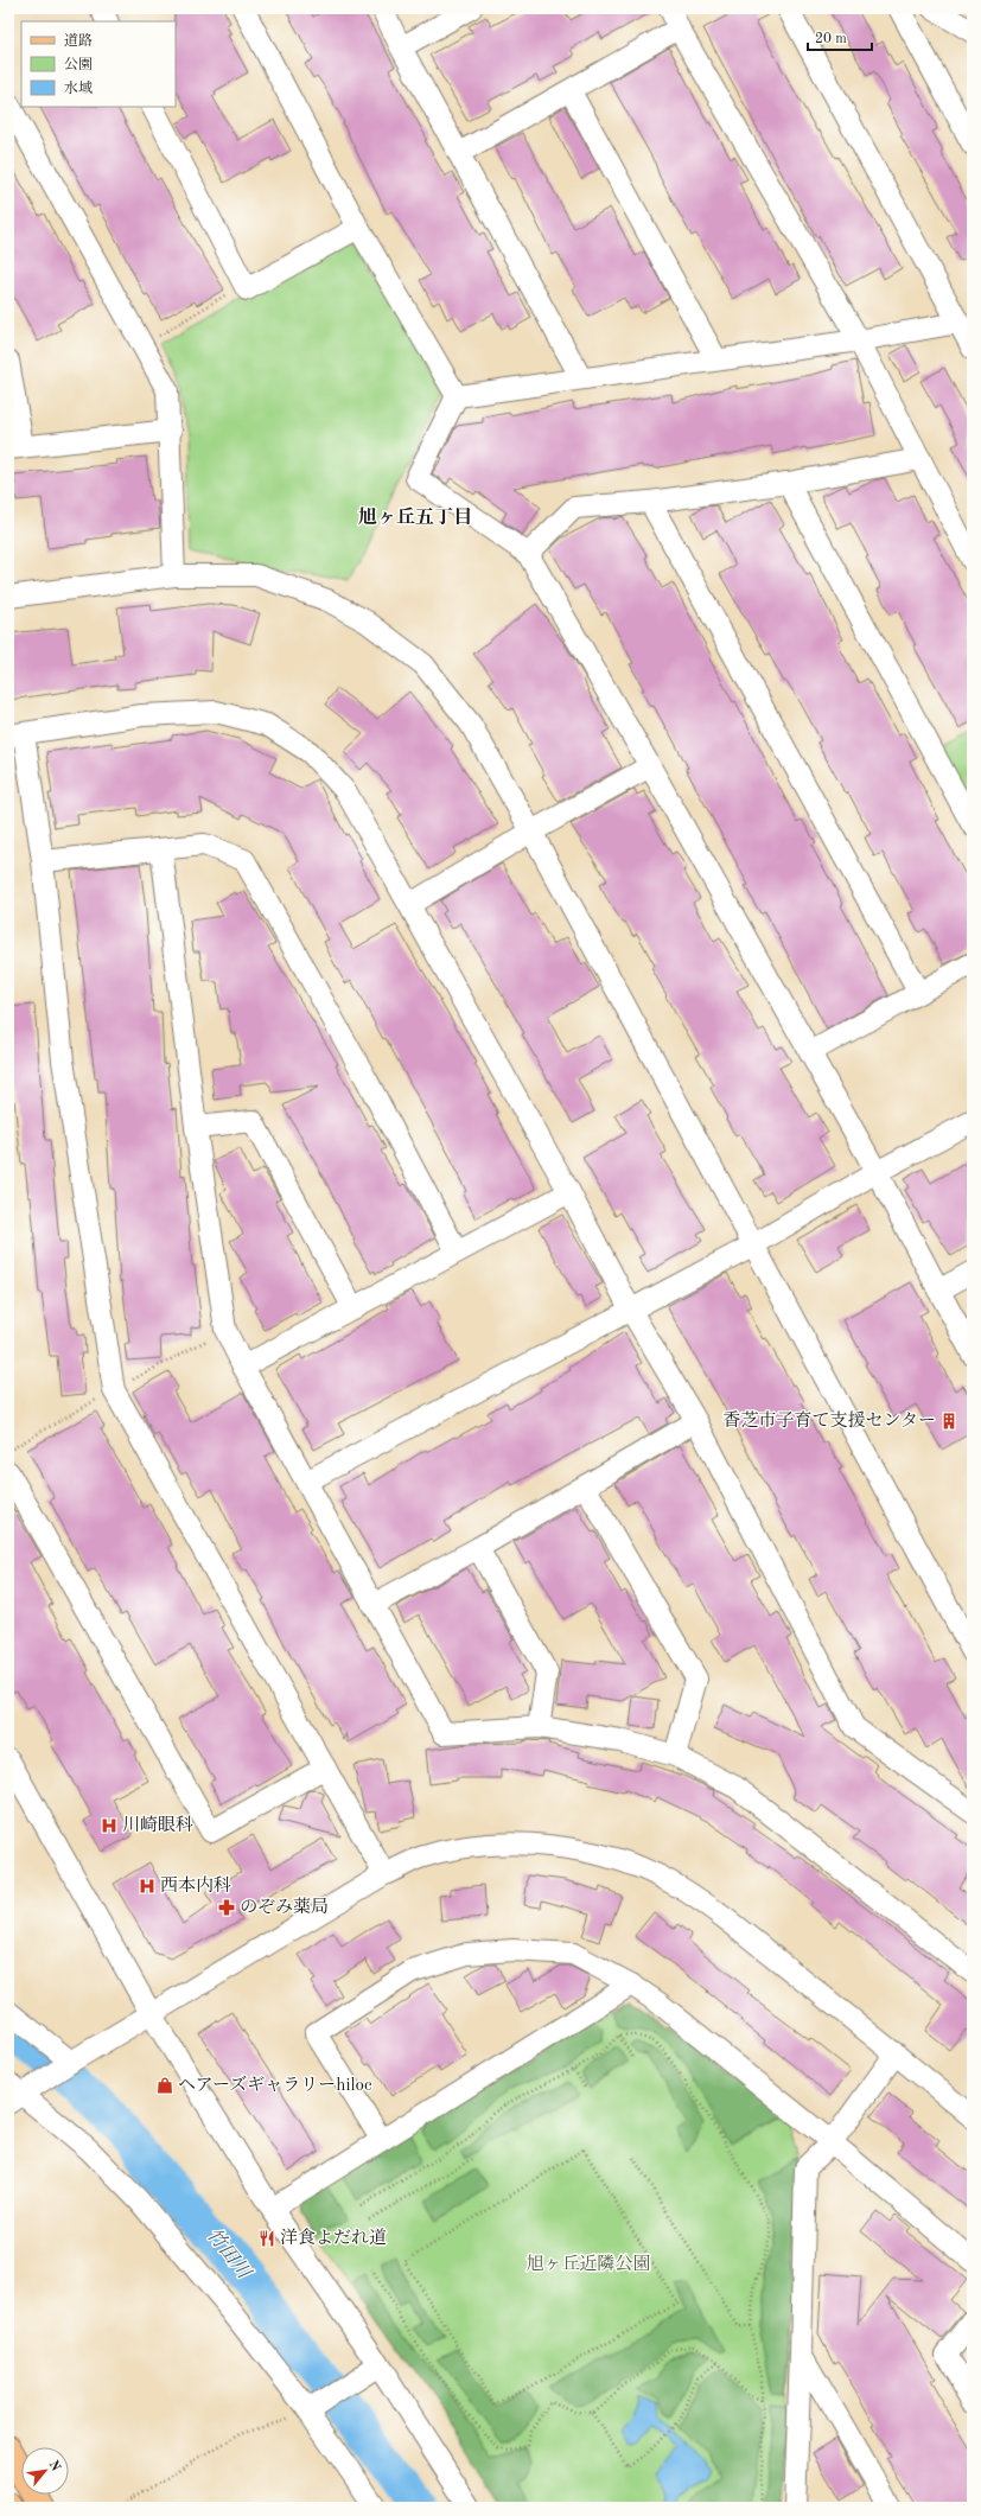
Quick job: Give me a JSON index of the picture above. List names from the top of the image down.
{
  "districts": ["旭ヶ丘五丁目"],
  "water": ["竹田川"],
  "parks": ["旭ヶ丘近隣公園"],
  "places": {
    "building": ["香芝市子育て支援センター"],
    "hospital": ["川崎眼科", "西本内科"],
    "pharmacy": ["のぞみ薬局"],
    "shop": ["ヘアーズギャラリーhiloc"],
    "restaurant": ["洋食よだれ道"]
  },
  "legend": ["道路", "公園", "水域"],
  "scale_bar": "20 m",
  "north": "top right"
}
